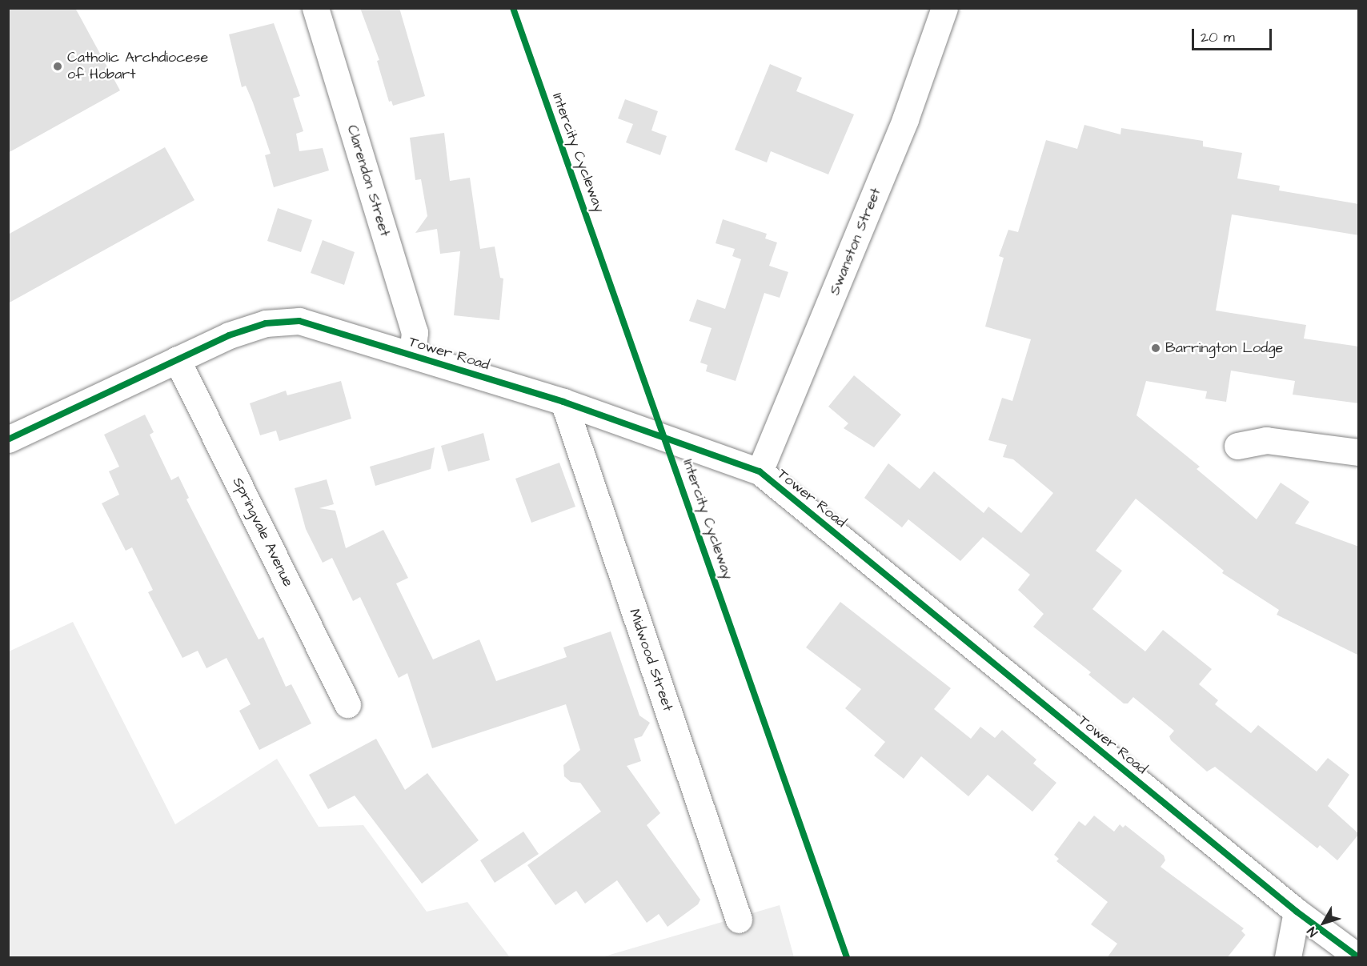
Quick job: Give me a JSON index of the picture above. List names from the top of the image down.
{
  "streets": {
    "street": [
      "Clarendon Street",
      "Swanston Street",
      "Tower Road",
      "Springvale Avenue",
      "Midwood Street"
    ],
    "cycle path": ["Intercity Cycleway"]
  },
  "crossings": [
    ["Clarendon Street", "Tower Road"],
    ["Swanston Street", "Tower Road"],
    ["Tower Road", "Springvale Avenue"],
    ["Tower Road", "Midwood Street"]
  ],
  "places": ["Catholic Archdiocese of Hobart", "Barrington Lodge"],
  "scale_bar": "20 m",
  "north": "bottom left"
}
